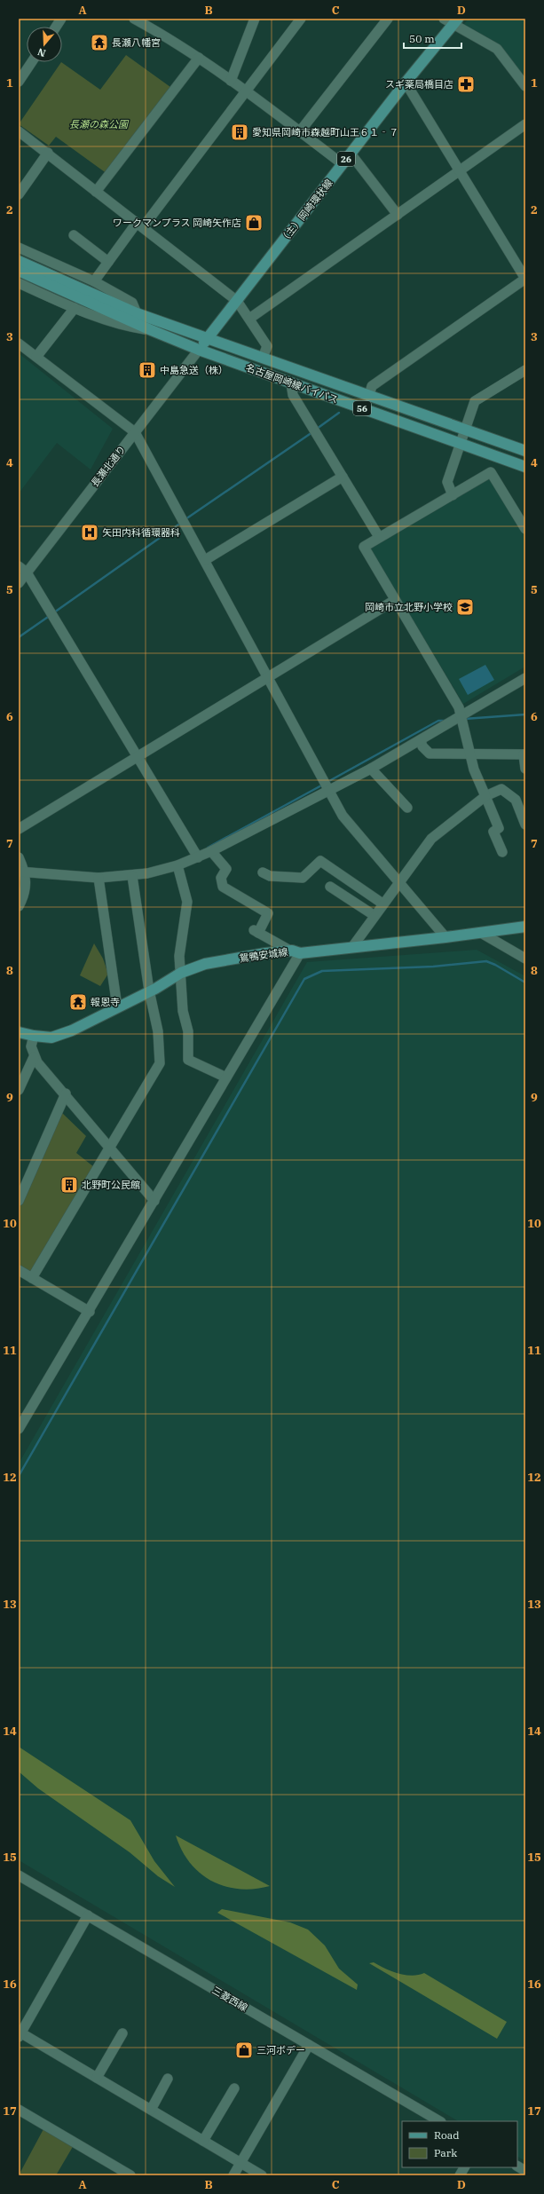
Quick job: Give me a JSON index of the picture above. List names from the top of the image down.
{
  "streets": {
    "main road": [
      "26",
      "（主）岡崎環状線",
      "名古屋岡崎線バイパス",
      "56",
      "鴛鴨安城線"
    ],
    "street": ["長瀬北通り", "三菱西線"]
  },
  "crossings": [
    ["（主）岡崎環状線", "名古屋岡崎線バイパス"],
    ["（主）岡崎環状線", "長瀬北通り"],
    ["名古屋岡崎線バイパス", "長瀬北通り"]
  ],
  "parks": ["長瀬の森公園"],
  "places": {
    "temple": ["長瀬八幡宮", "報恩寺"],
    "pharmacy": ["スギ薬局橋目店"],
    "building": ["愛知県岡崎市森越町山王６１‐７", "中島急送（株）", "北野町公民館"],
    "shop": ["ワークマンプラス 岡崎矢作店", "三河ボデー"],
    "hospital": ["矢田内科循環器科"],
    "school or university": ["岡崎市立北野小学校"]
  },
  "legend": ["Road", "Park"],
  "scale_bar": "50 m",
  "north": "bottom",
  "grid": {
    "columns": [
      "A",
      "B",
      "C",
      "D"
    ],
    "rows": [
      "1",
      "2",
      "3",
      "4",
      "5",
      "6",
      "7",
      "8",
      "9",
      "10",
      "11",
      "12",
      "13",
      "14",
      "15",
      "16",
      "17"
    ]
  }
}
